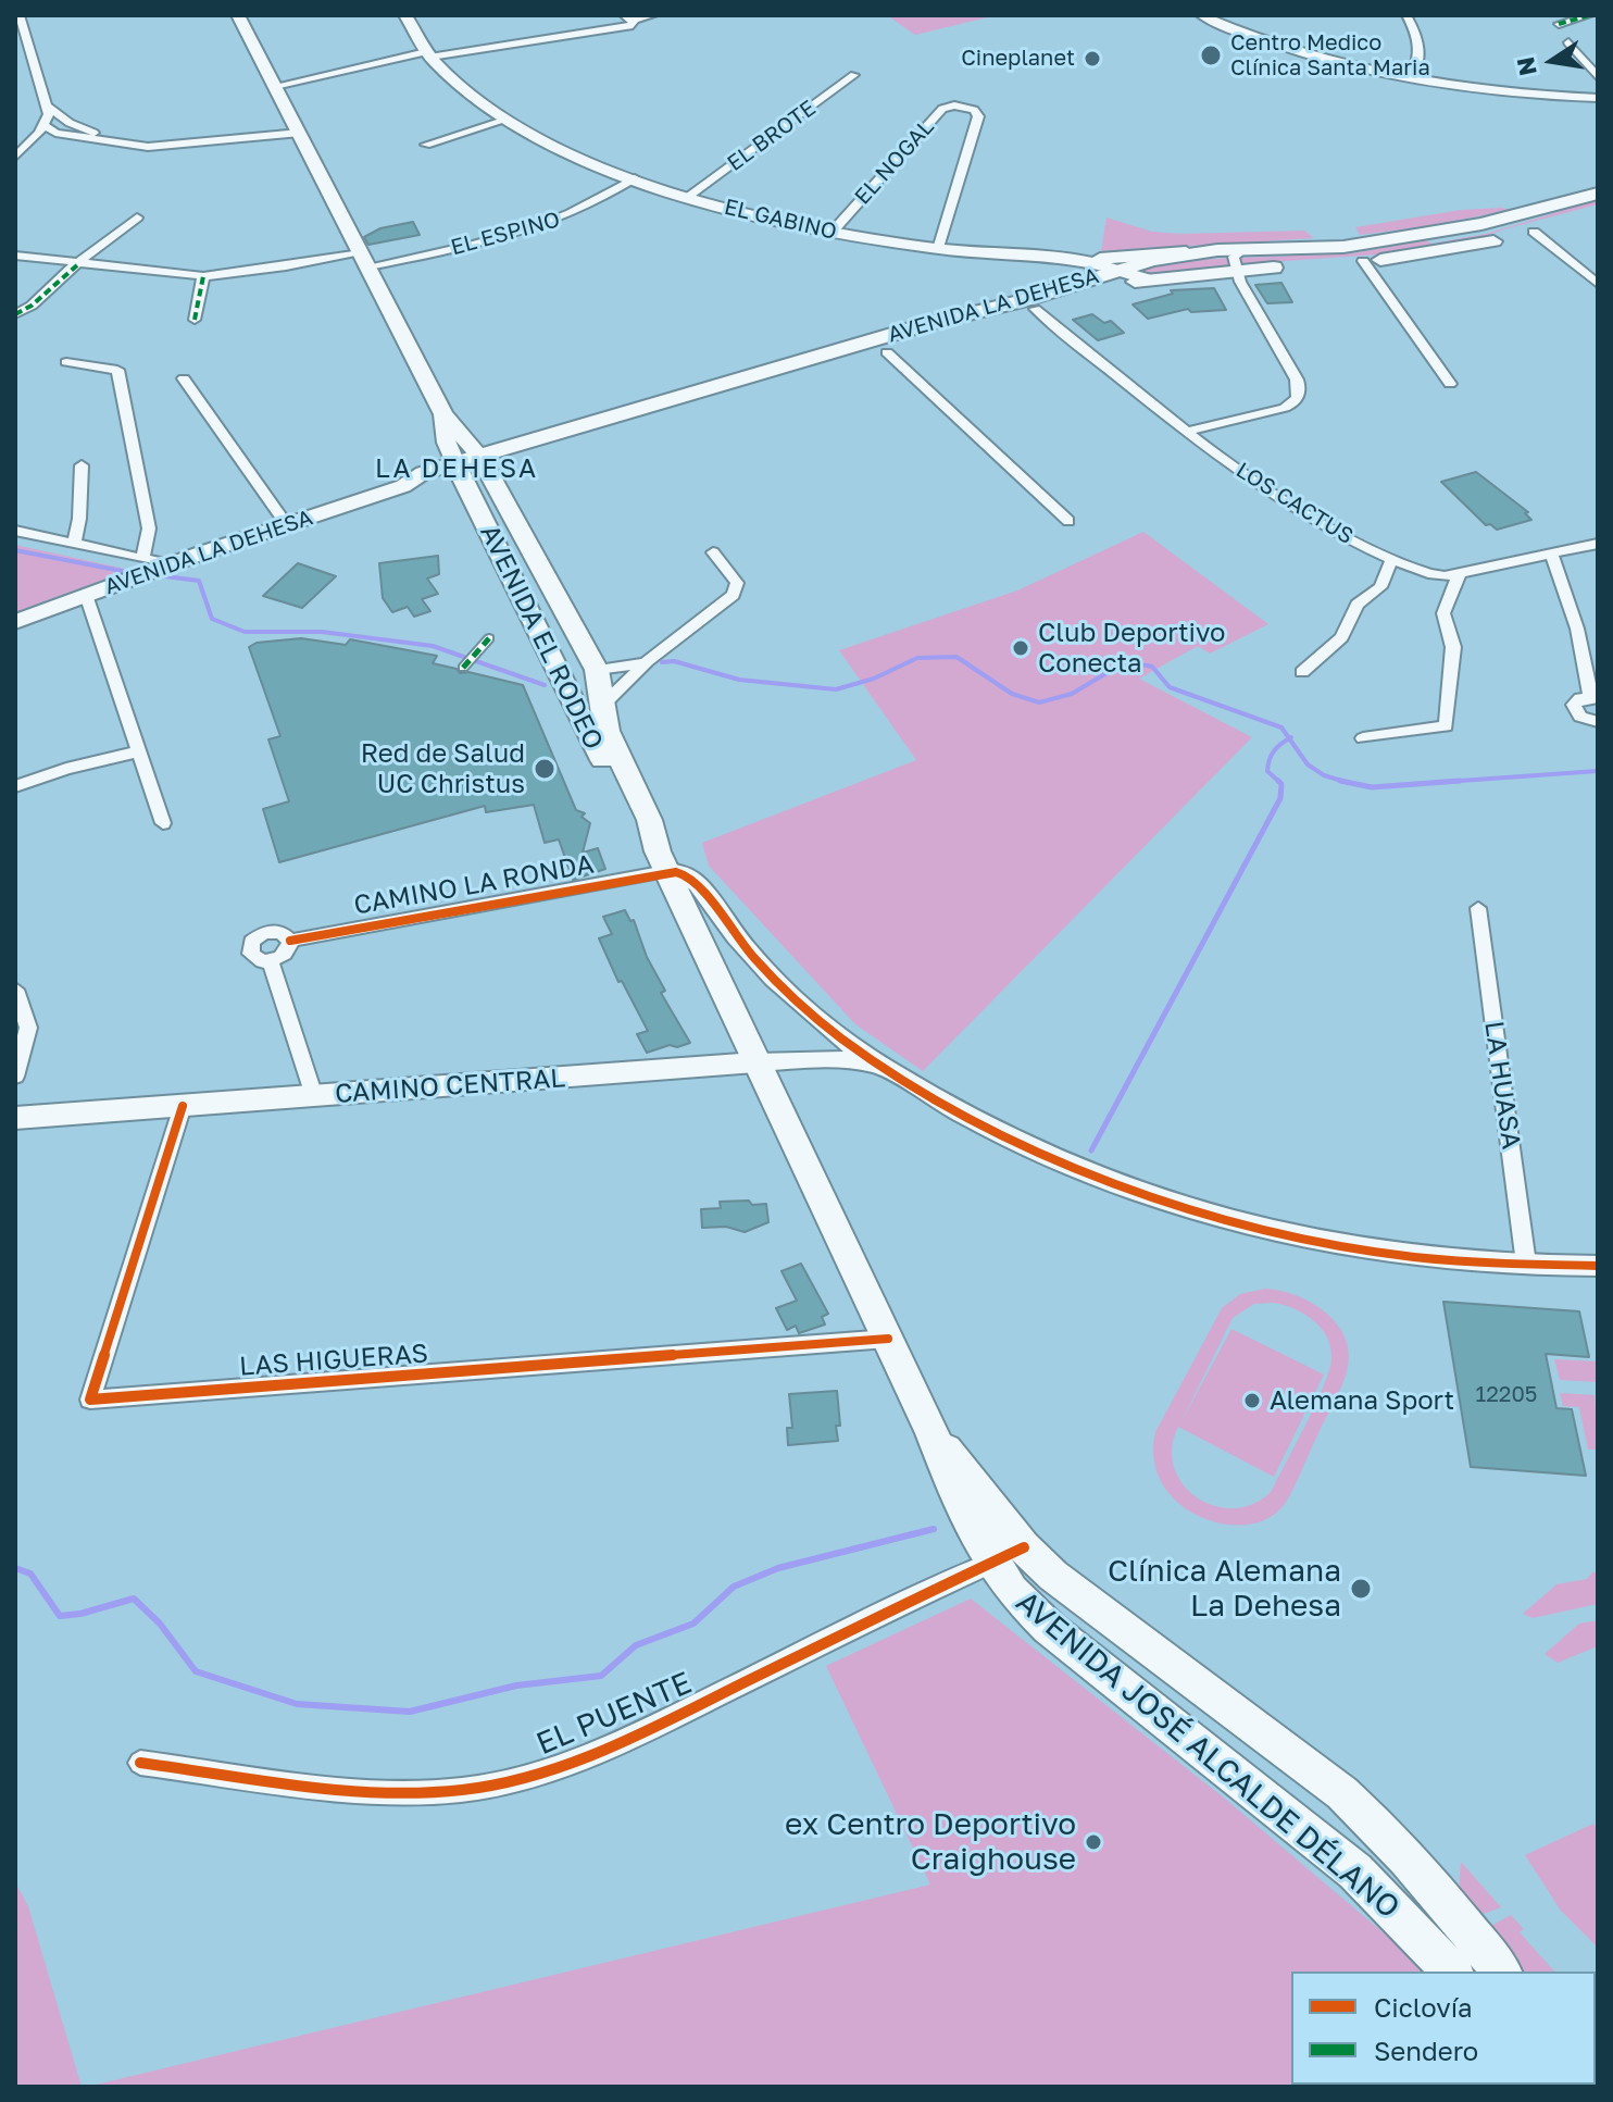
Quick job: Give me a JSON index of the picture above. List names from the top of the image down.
{
  "streets": {
    "main road": [
      "EL GABINO",
      "AVENIDA LA DEHESA",
      "AVENIDA EL RODEO",
      "CAMINO CENTRAL",
      "AVENIDA JOSÉ ALCALDE DÉLANO"
    ],
    "street": [
      "EL BROTE",
      "EL NOGAL",
      "EL ESPINO",
      "LOS CACTUS",
      "CAMINO LA RONDA",
      "LA HUASA",
      "LAS HIGUERAS",
      "EL PUENTE"
    ]
  },
  "crossings": [
    ["EL BROTE", "EL GABINO"],
    ["EL NOGAL", "EL GABINO"],
    ["EL GABINO", "EL ESPINO"],
    ["EL GABINO", "AVENIDA LA DEHESA"],
    ["EL ESPINO", "AVENIDA EL RODEO"],
    ["AVENIDA LA DEHESA", "LOS CACTUS"],
    ["AVENIDA LA DEHESA", "AVENIDA EL RODEO"],
    ["AVENIDA EL RODEO", "CAMINO LA RONDA"],
    ["AVENIDA EL RODEO", "LA HUASA"],
    ["AVENIDA EL RODEO", "CAMINO CENTRAL"],
    ["AVENIDA EL RODEO", "AVENIDA JOSÉ ALCALDE DÉLANO"],
    ["CAMINO LA RONDA", "CAMINO CENTRAL"],
    ["CAMINO CENTRAL", "LAS HIGUERAS"],
    ["CAMINO CENTRAL", "AVENIDA JOSÉ ALCALDE DÉLANO"],
    ["LAS HIGUERAS", "AVENIDA JOSÉ ALCALDE DÉLANO"],
    ["EL PUENTE", "AVENIDA JOSÉ ALCALDE DÉLANO"]
  ],
  "districts": ["LA DEHESA"],
  "places": [
    "Centro Medico Clínica Santa Maria",
    "Cineplanet",
    "Club Deportivo Conecta",
    "Red de Salud UC Christus",
    "Alemana Sport",
    "Clínica Alemana La Dehesa",
    "ex Centro Deportivo Craighouse"
  ],
  "house_numbers": ["12205"],
  "legend": ["Ciclovía", "Sendero"],
  "north": "left"
}
